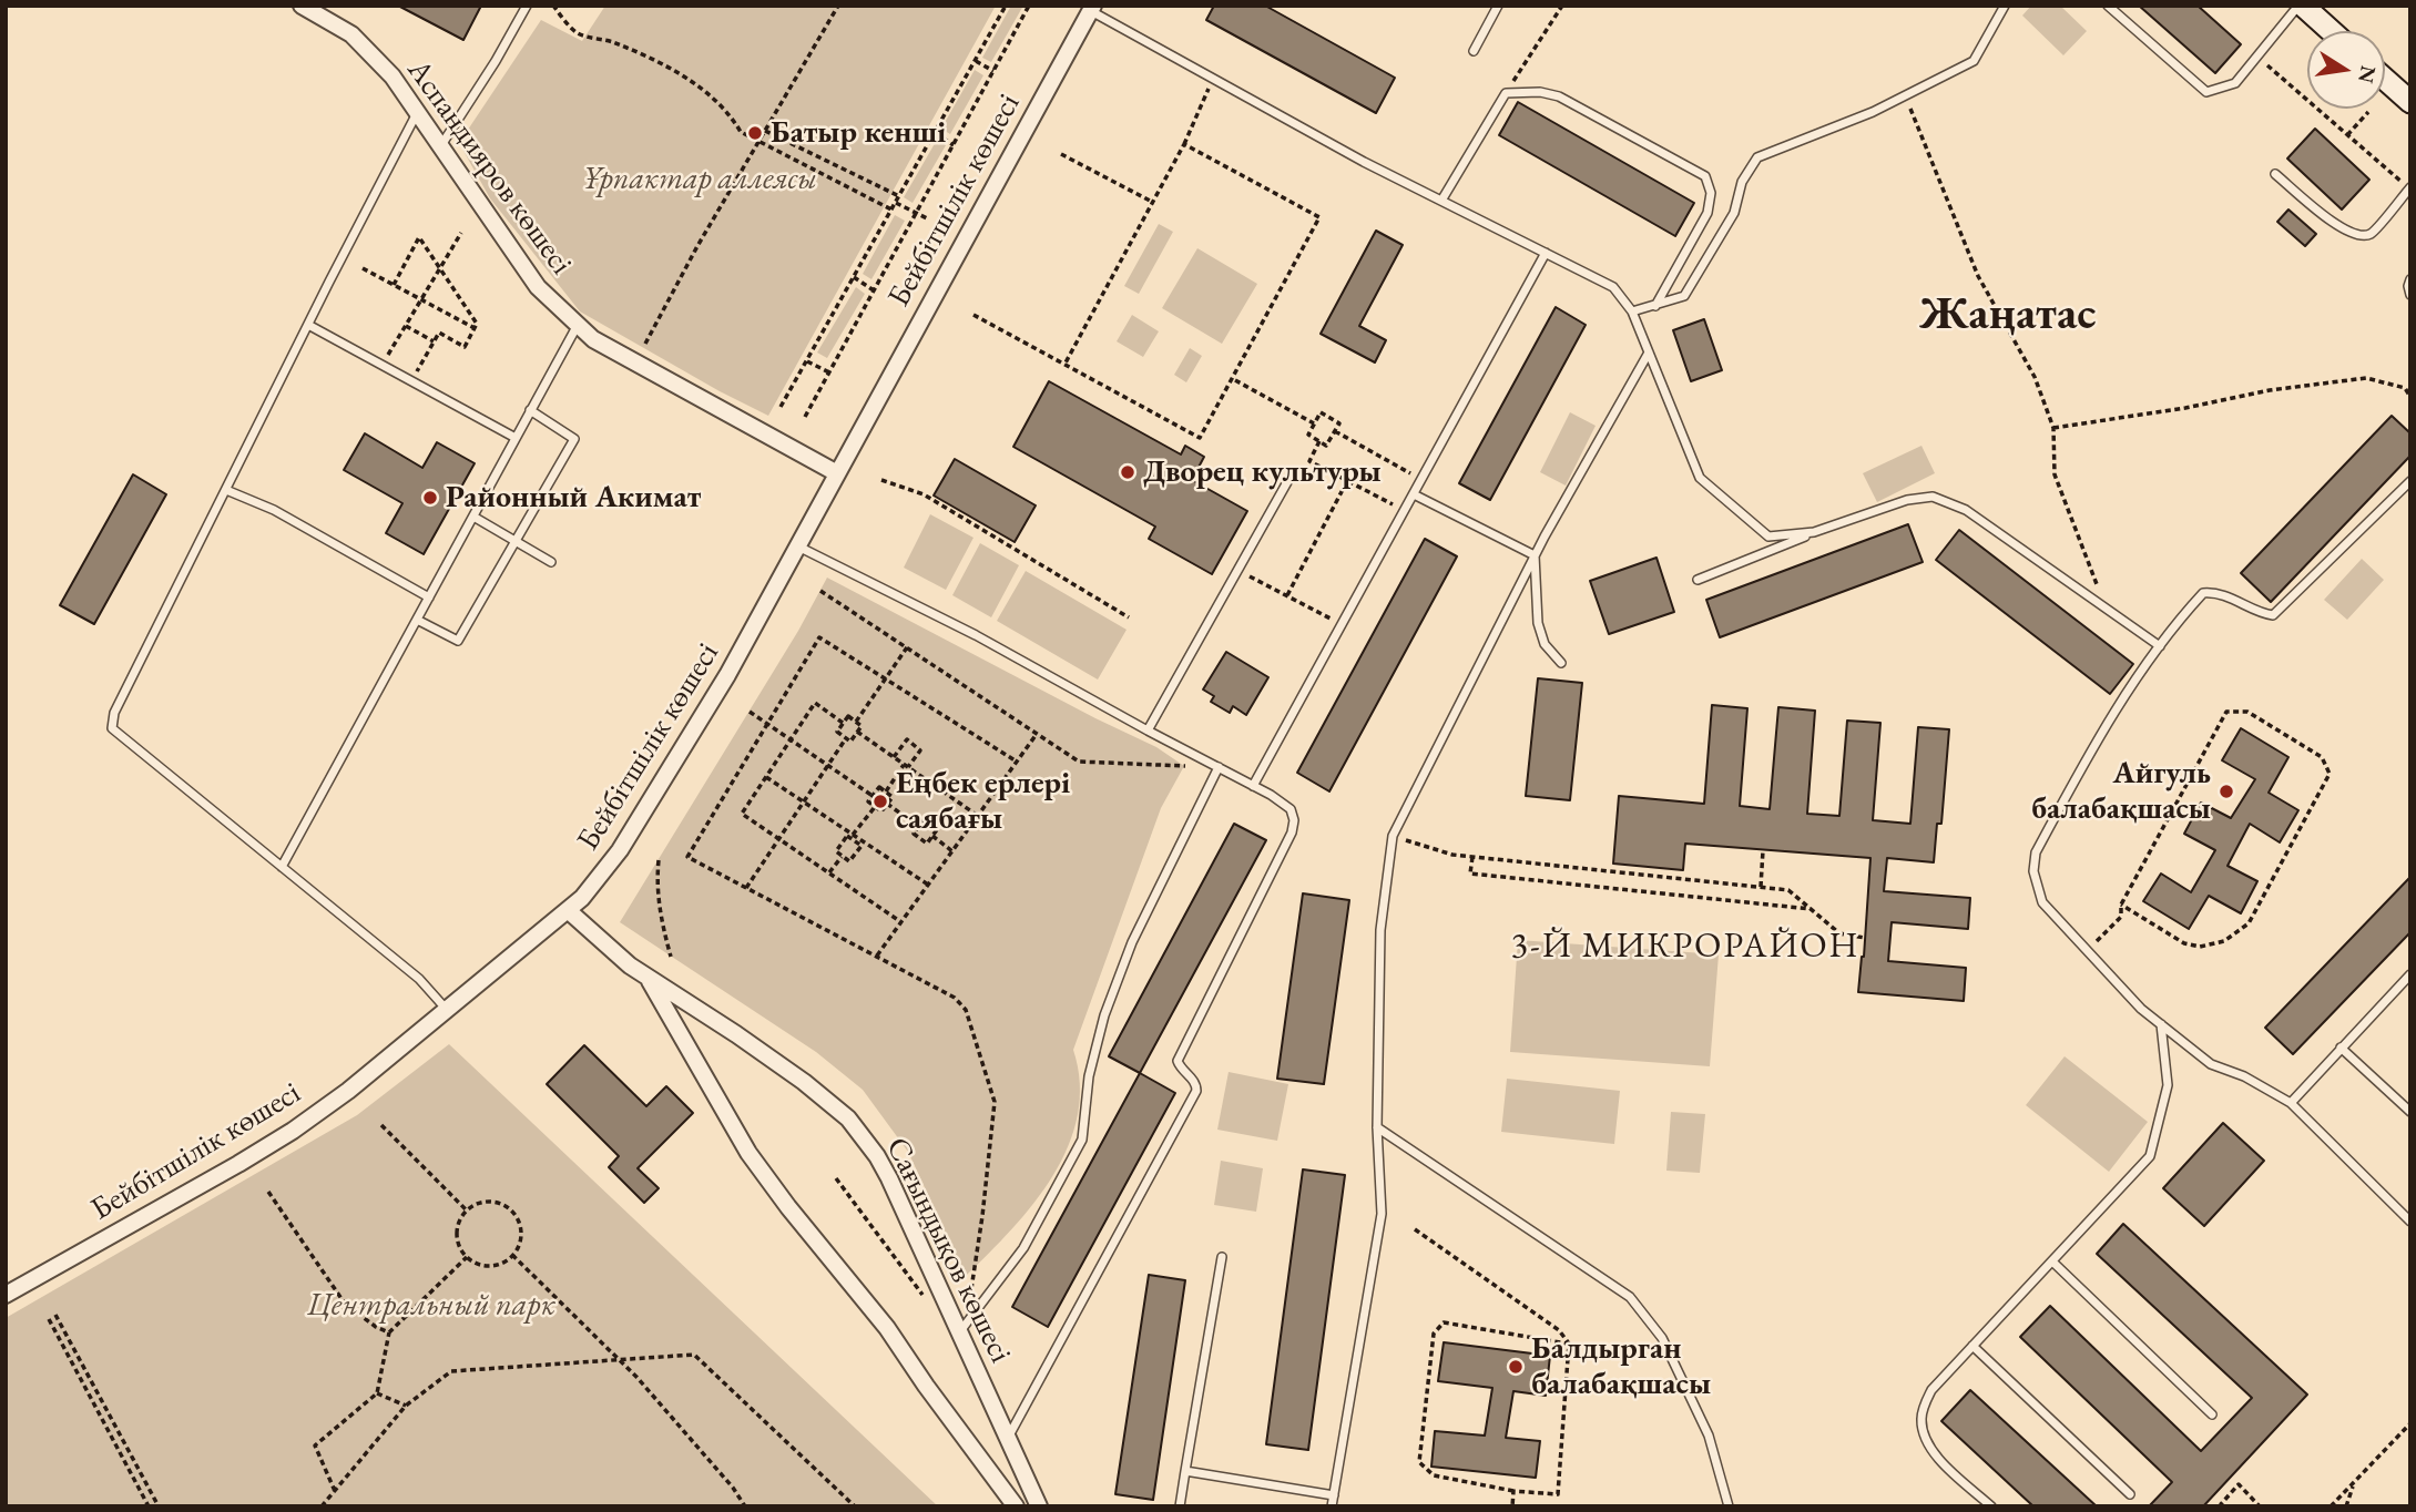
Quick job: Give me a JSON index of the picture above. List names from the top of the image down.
{
  "streets": {
    "street": ["Аспандияров көшесі", "Бейбітшілік көшесі", "Сағындықов көшесі"]
  },
  "crossings": [
    ["Аспандияров көшесі", "Бейбітшілік көшесі"],
    ["Бейбітшілік көшесі", "Сағындықов көшесі"]
  ],
  "districts": ["Жаңатас", "3-Й МИКРОРАЙОН"],
  "parks": ["Ұрпактар аллеясы", "Центральный парк"],
  "places": [
    "Батыр кенші",
    "Дворец культуры",
    "Районный Акимат",
    "Айгуль балабақшасы",
    "Еңбек ерлері саябағы",
    "Балдырган балабақшасы"
  ],
  "north": "right"
}
